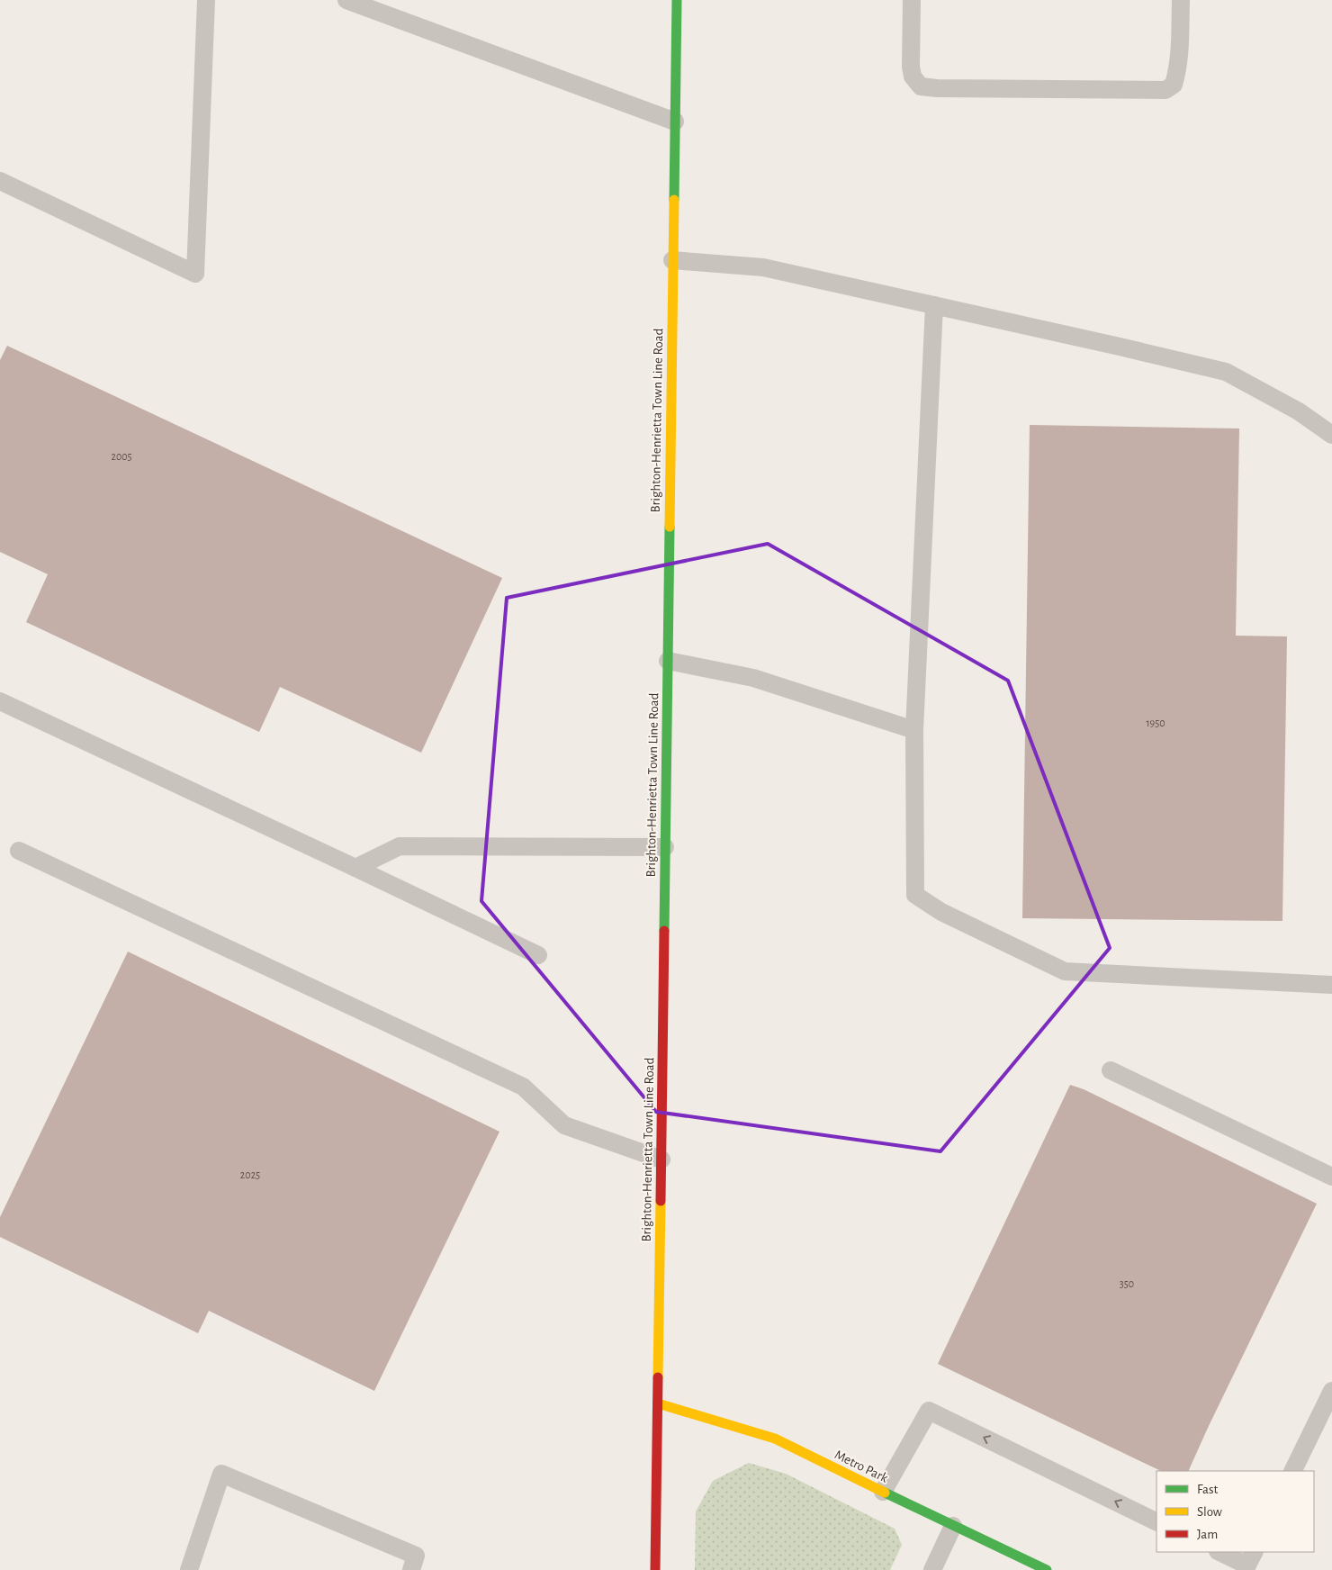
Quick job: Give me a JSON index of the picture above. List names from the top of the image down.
{
  "streets": {
    "street": ["Brighton-Henrietta Town Line Road", "Metro Park"]
  },
  "crossings": [
    ["Brighton-Henrietta Town Line Road", "Metro Park"]
  ],
  "house_numbers": [
    "2005",
    "1950",
    "2025",
    "350"
  ],
  "legend": ["Fast", "Slow", "Jam"]
}
